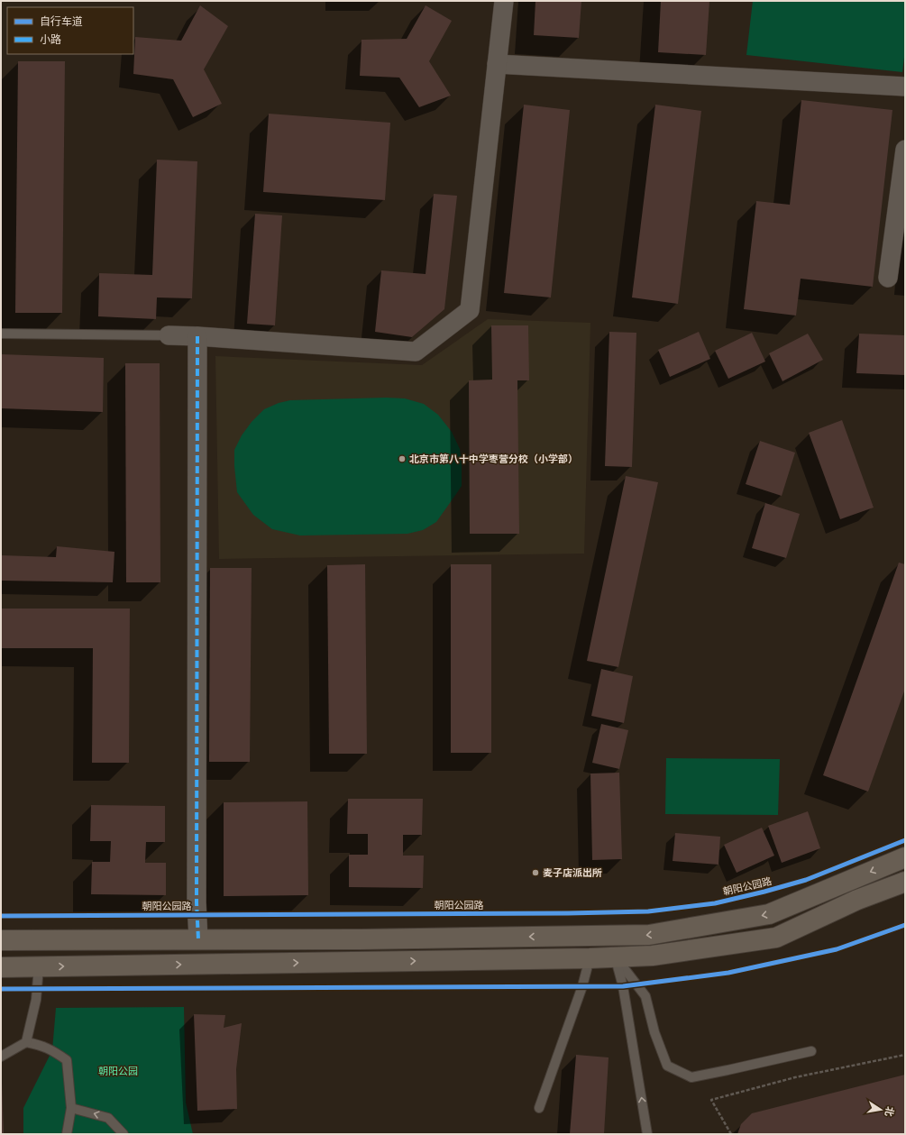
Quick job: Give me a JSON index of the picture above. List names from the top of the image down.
{
  "streets": {
    "cycle path": ["朝阳公园路"]
  },
  "parks": ["朝阳公园"],
  "places": ["北京市第八十中学枣营分校（小学部）", "麦子店派出所"],
  "legend": ["自行车道", "小路"],
  "north": "right"
}
